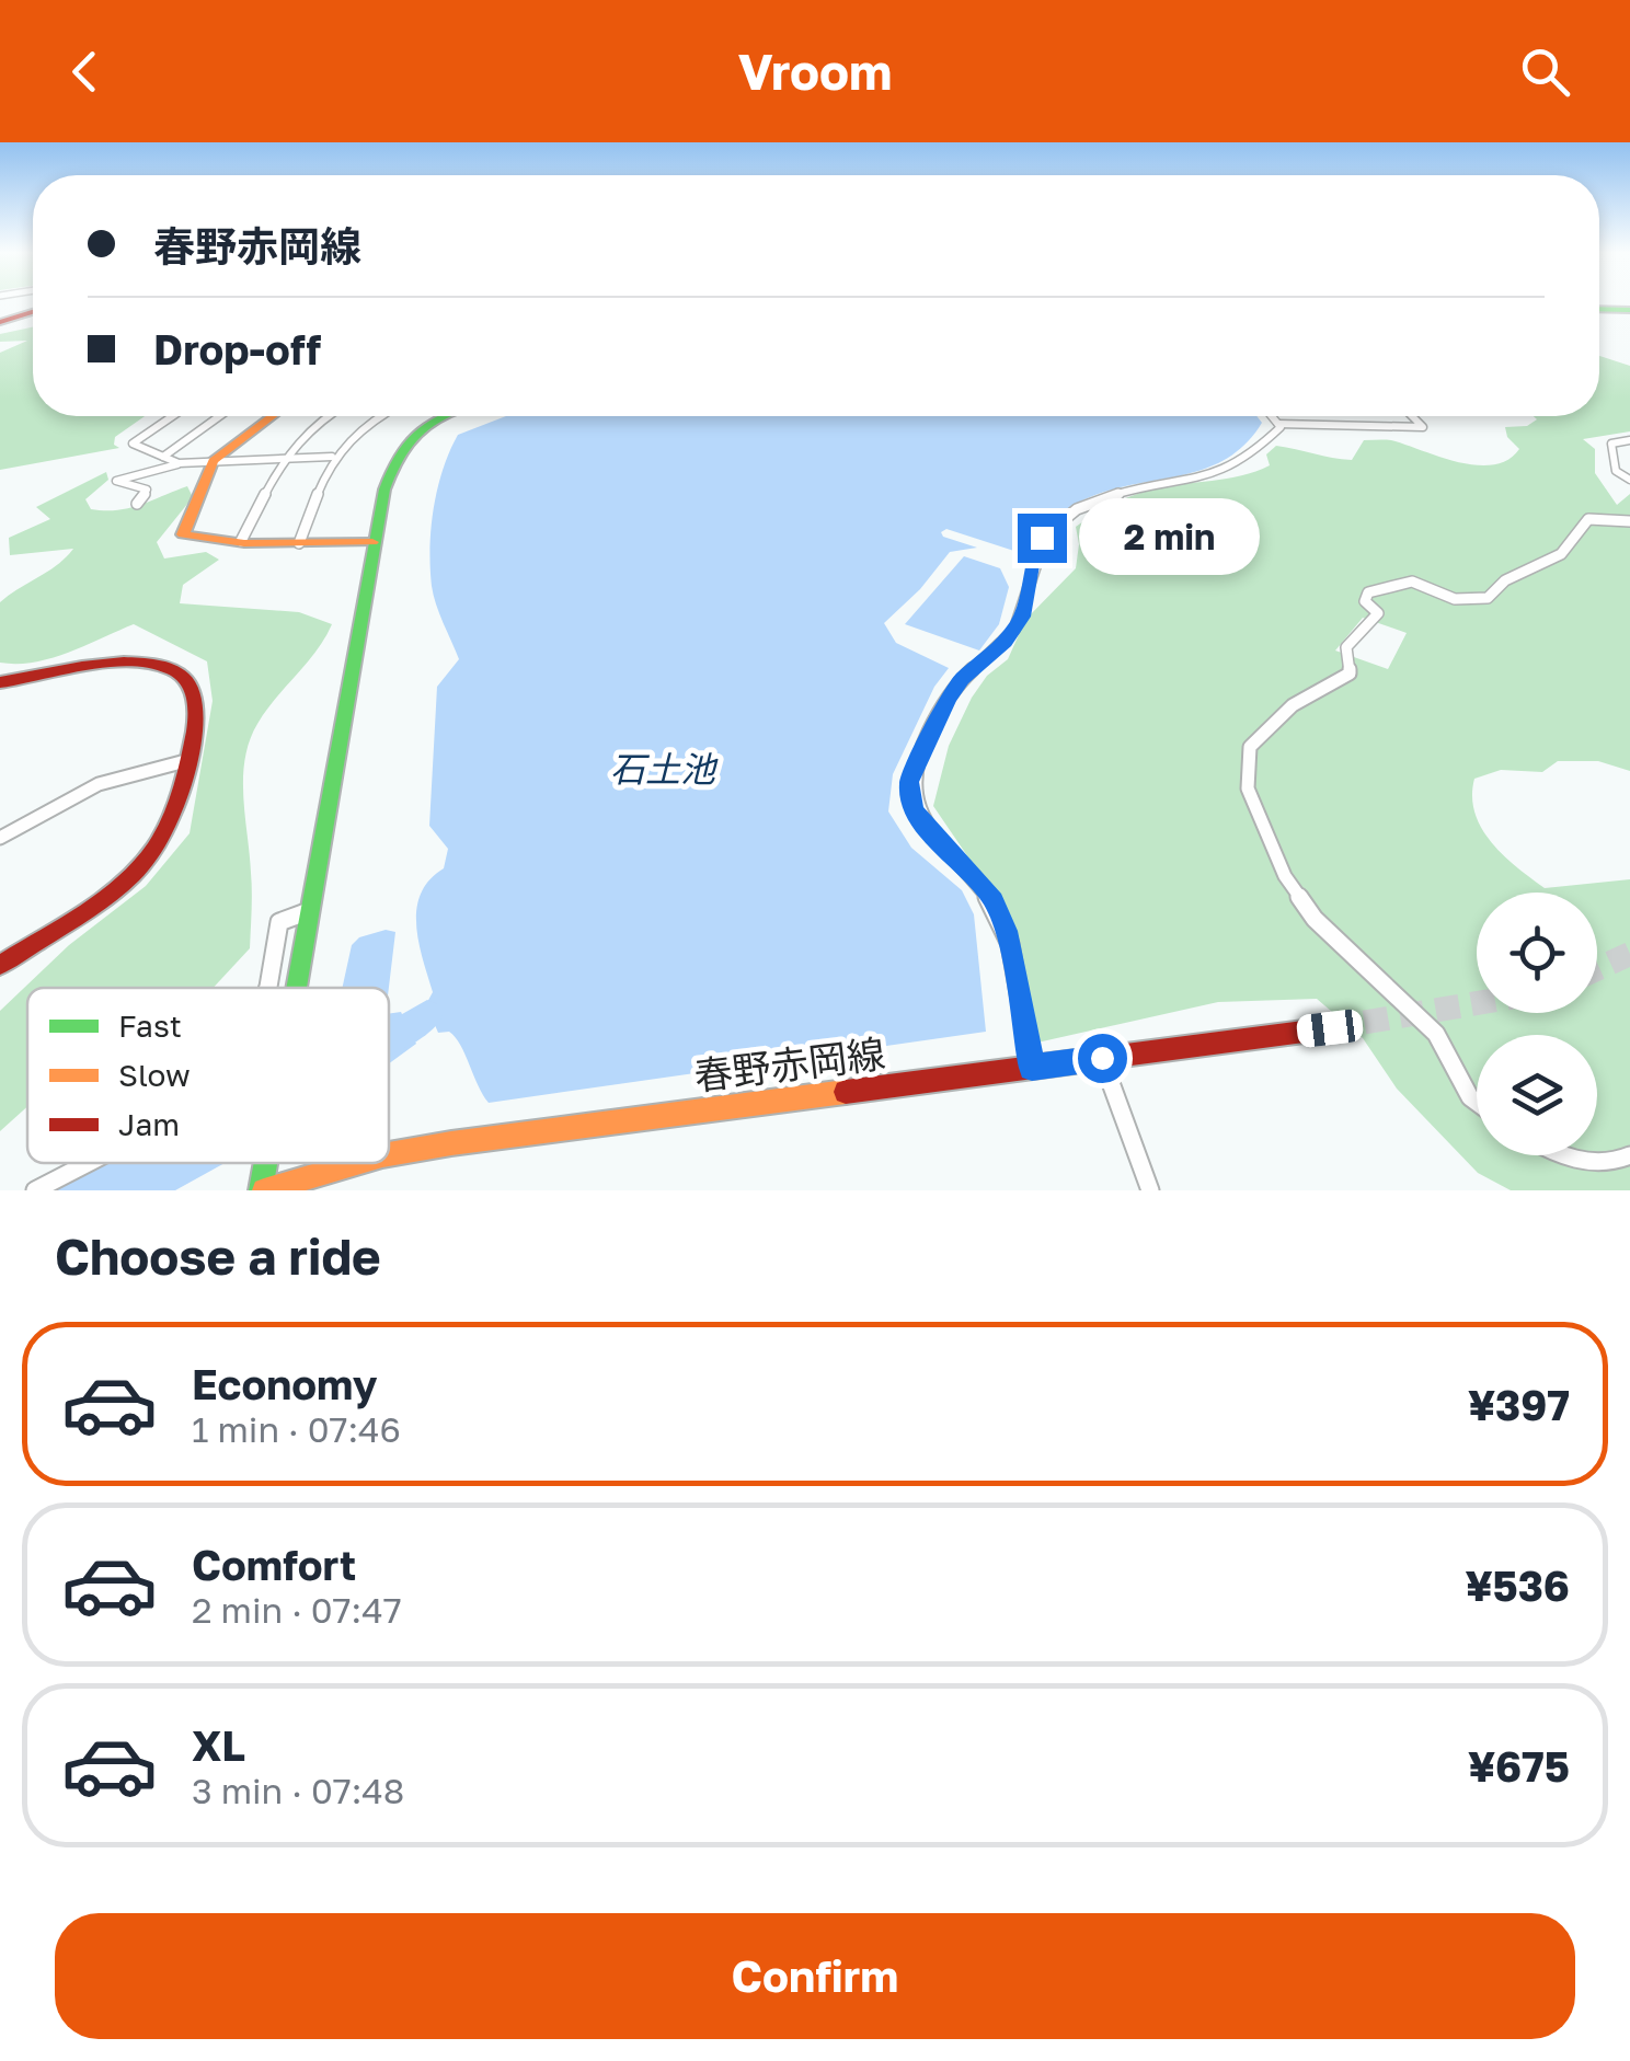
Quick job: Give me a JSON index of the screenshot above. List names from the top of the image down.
{
  "streets": {
    "street": ["春野赤岡線"]
  },
  "water": ["石土池"],
  "legend": ["Fast", "Slow", "Jam"],
  "page": {
    "header": "Vroom",
    "banner": ["春野赤岡線", "Drop-off"],
    "bubble": "2 min",
    "heading": "Choose a ride",
    "list": [
      {
        "name": "Economy",
        "note": "1 min · 07:46",
        "value": "¥397"
      },
      {
        "name": "Comfort",
        "note": "2 min · 07:47",
        "value": "¥536"
      },
      {
        "name": "XL",
        "note": "3 min · 07:48",
        "value": "¥675"
      }
    ],
    "buttons": "Confirm"
  }
}
